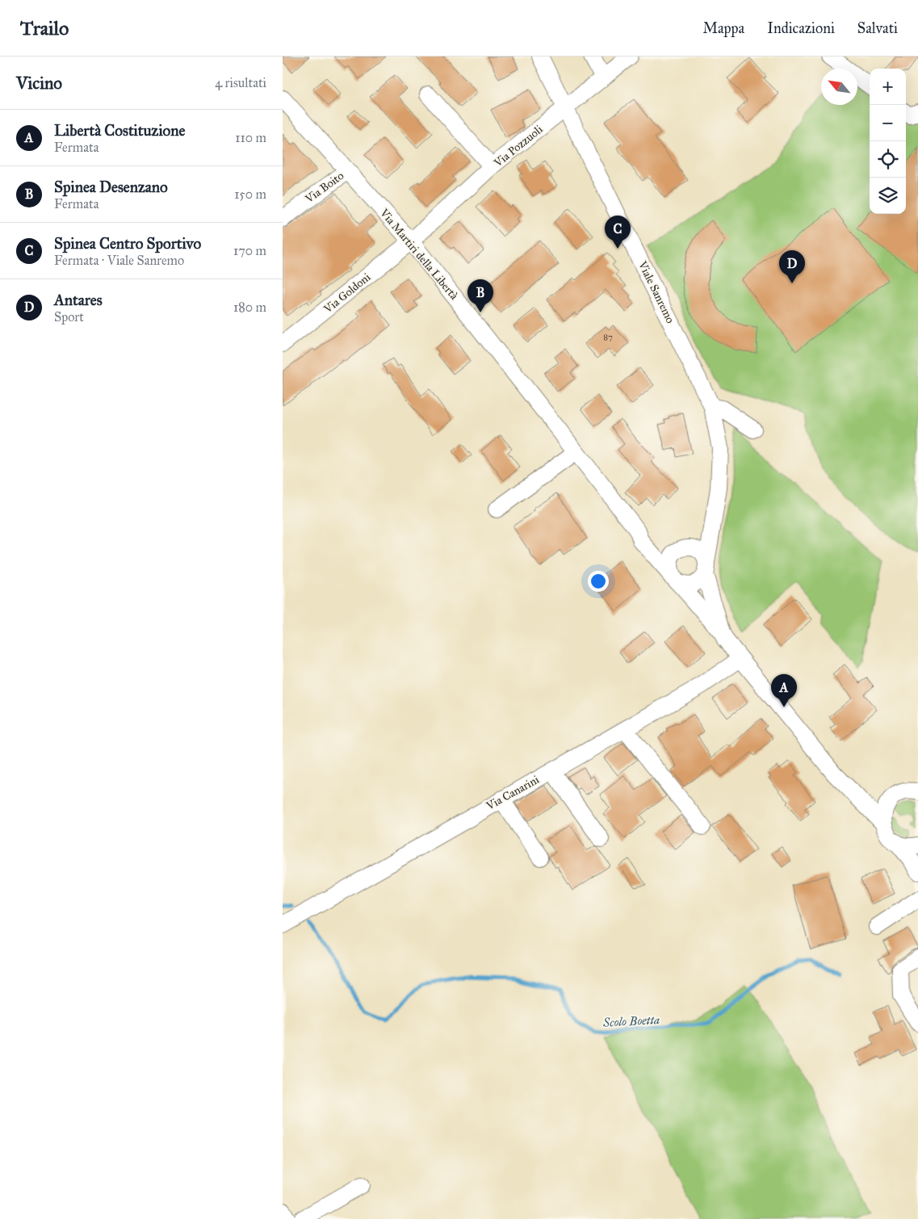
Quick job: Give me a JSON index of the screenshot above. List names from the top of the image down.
{
  "streets": {
    "street": [
      "Via Pozzuoli",
      "Via Boito",
      "Via Martiri della Libertà",
      "Viale Sanremo",
      "Via Goldoni",
      "Via Canarini"
    ]
  },
  "crossings": [
    ["Via Pozzuoli", "Via Martiri della Libertà"],
    ["Via Pozzuoli", "Viale Sanremo"],
    ["Via Pozzuoli", "Via Goldoni"],
    ["Via Boito", "Via Martiri della Libertà"],
    ["Via Martiri della Libertà", "Viale Sanremo"],
    ["Via Martiri della Libertà", "Via Goldoni"],
    ["Via Martiri della Libertà", "Via Canarini"]
  ],
  "water": ["Scolo Boetta"],
  "house_numbers": ["87"],
  "north": "top left",
  "page": {
    "header": "Trailo",
    "nav": ["Mappa", "Indicazioni", "Salvati"],
    "heading": ["Vicino", "4 risultati"],
    "map_buttons": ["+", "−"],
    "list": [
      {
        "mark": "A",
        "name": "Libertà Costituzione",
        "note": "Fermata",
        "value": "110 m"
      },
      {
        "mark": "B",
        "name": "Spinea Desenzano",
        "note": "Fermata",
        "value": "150 m"
      },
      {
        "mark": "C",
        "name": "Spinea Centro Sportivo",
        "note": "Fermata · Viale Sanremo",
        "value": "170 m"
      },
      {
        "mark": "D",
        "name": "Antares",
        "note": "Sport",
        "value": "180 m"
      }
    ],
    "pins": [
      "C",
      "D",
      "B",
      "A"
    ]
  }
}
